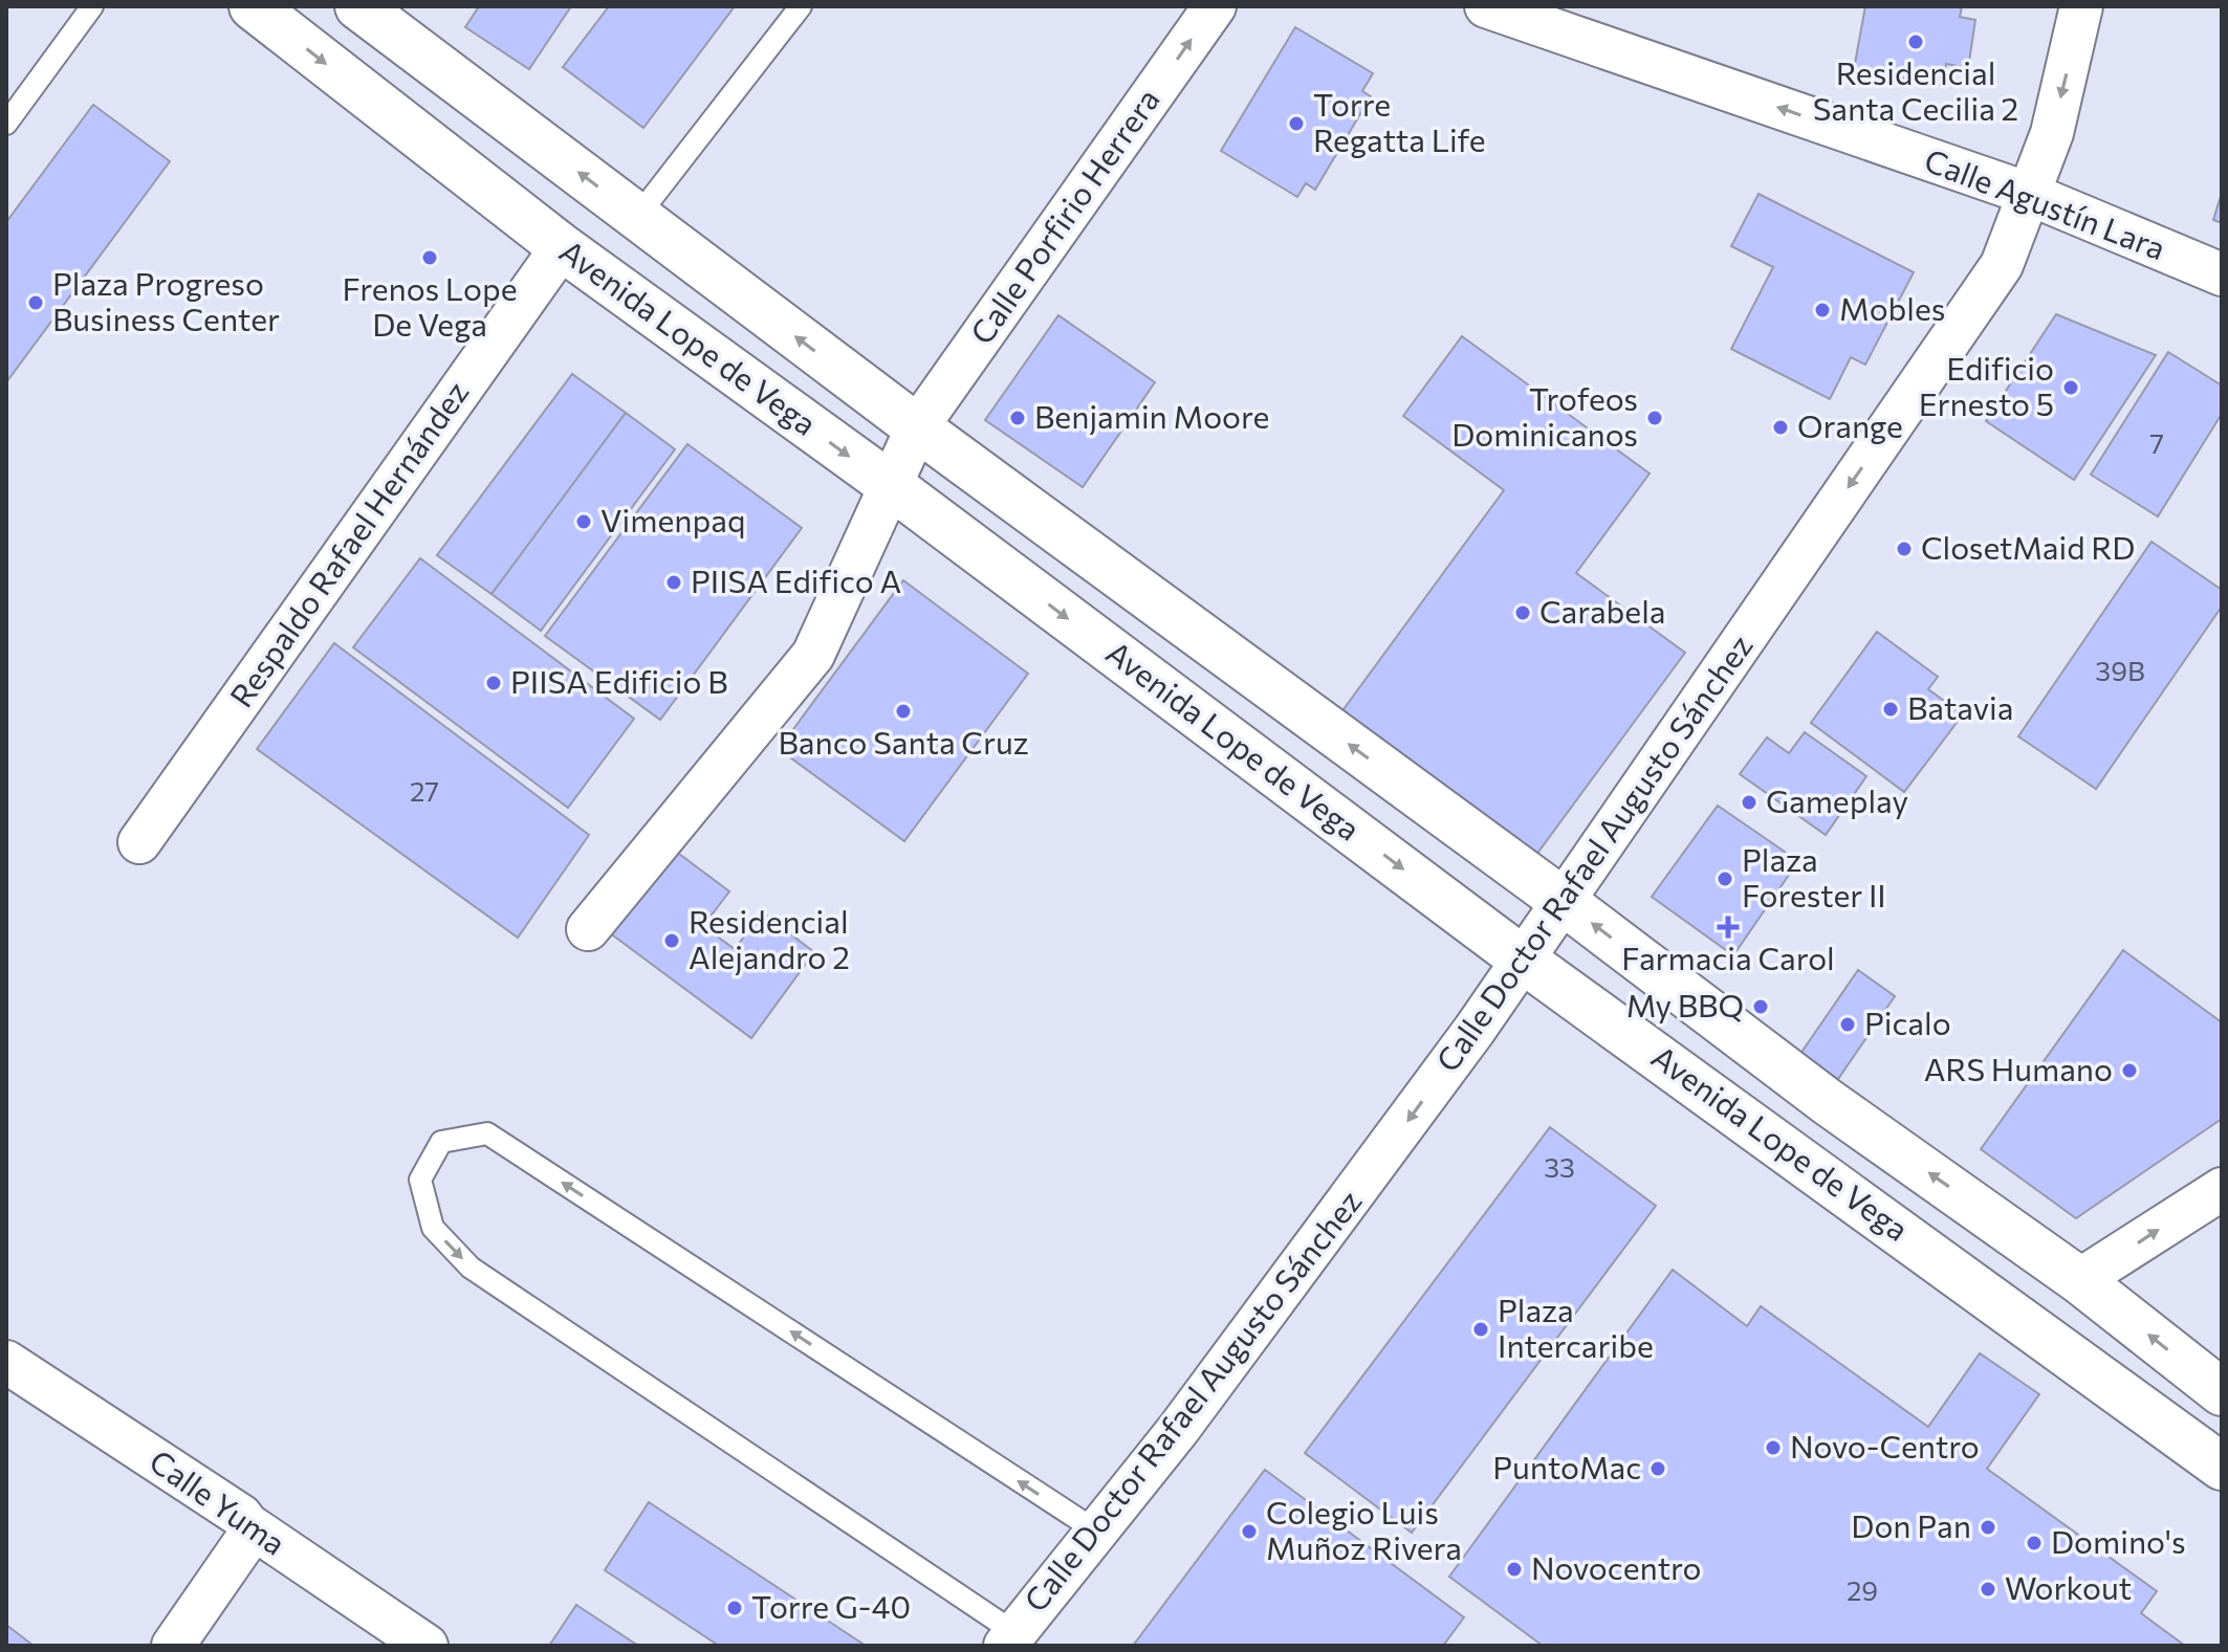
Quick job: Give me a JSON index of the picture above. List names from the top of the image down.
{
  "streets": {
    "main road": ["Avenida Lope de Vega"],
    "street": [
      "Calle Agustín Lara",
      "Calle Porfirio Herrera",
      "Respaldo Rafael Hernández",
      "Calle Doctor Rafael Augusto Sánchez",
      "Calle Yuma"
    ]
  },
  "crossings": [
    ["Calle Agustín Lara", "Calle Doctor Rafael Augusto Sánchez"],
    ["Calle Porfirio Herrera", "Avenida Lope de Vega"],
    ["Avenida Lope de Vega", "Respaldo Rafael Hernández"],
    ["Avenida Lope de Vega", "Calle Doctor Rafael Augusto Sánchez"]
  ],
  "one_way": ["Calle Agustín Lara", "Calle Porfirio Herrera", "Calle Doctor Rafael Augusto Sánchez"],
  "places": {
    "other": [
      "Residencial Santa Cecilia 2",
      "Torre Regatta Life",
      "Frenos Lope De Vega",
      "Plaza Progreso Business Center",
      "Mobles",
      "Edificio Ernesto 5",
      "Benjamin Moore",
      "Trofeos Dominicanos",
      "Orange",
      "Vimenpaq",
      "ClosetMaid RD",
      "PIISA Edifico A",
      "Carabela",
      "PIISA Edificio B",
      "Batavia",
      "Banco Santa Cruz",
      "Gameplay",
      "Plaza Forester II",
      "Residencial Alejandro 2",
      "My BBQ",
      "Picalo",
      "ARS Humano",
      "Plaza Intercaribe",
      "Novo-Centro",
      "PuntoMac",
      "Don Pan",
      "Colegio Luis Muñoz Rivera",
      "Domino's",
      "Novocentro",
      "Workout",
      "Torre G-40"
    ],
    "health": ["Farmacia Carol"]
  },
  "house_numbers": [
    "7",
    "39B",
    "27",
    "33",
    "29"
  ]
}
